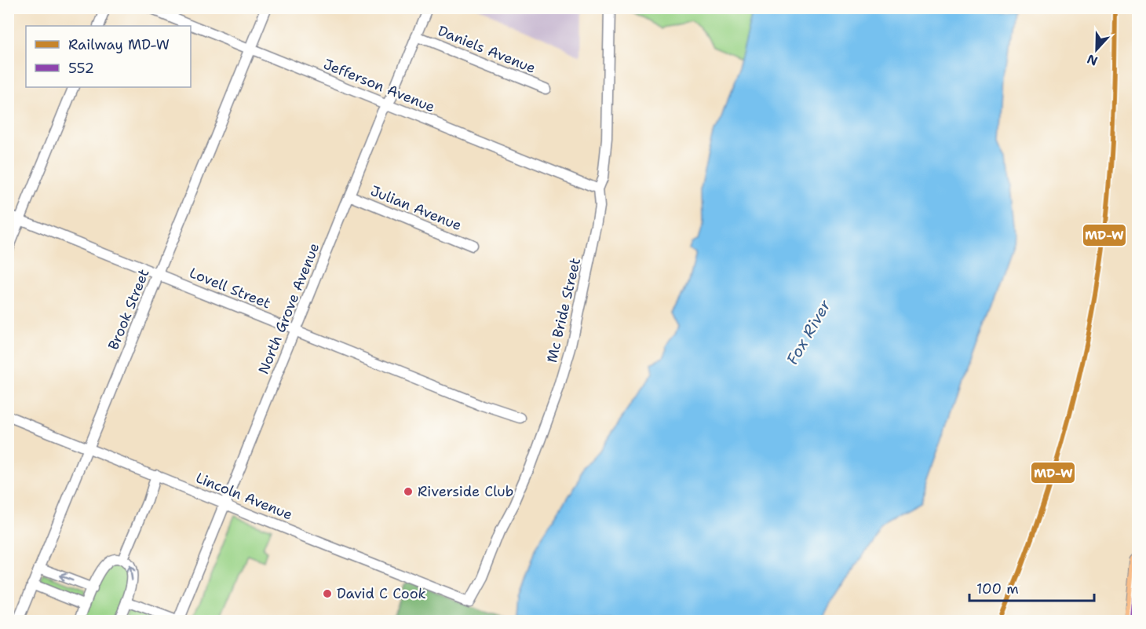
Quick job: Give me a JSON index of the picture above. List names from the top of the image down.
{
  "streets": {
    "street": [
      "Daniels Avenue",
      "Jefferson Avenue",
      "Julian Avenue",
      "Lovell Street",
      "North Grove Avenue",
      "Brook Street",
      "Mc Bride Street",
      "Lincoln Avenue"
    ]
  },
  "crossings": [
    ["Daniels Avenue", "North Grove Avenue"],
    ["Jefferson Avenue", "North Grove Avenue"],
    ["Jefferson Avenue", "Brook Street"],
    ["Jefferson Avenue", "Mc Bride Street"],
    ["Julian Avenue", "North Grove Avenue"],
    ["Lovell Street", "North Grove Avenue"],
    ["Lovell Street", "Brook Street"],
    ["North Grove Avenue", "Lincoln Avenue"],
    ["Brook Street", "Lincoln Avenue"],
    ["Mc Bride Street", "Lincoln Avenue"]
  ],
  "water": ["Fox River"],
  "places": ["Riverside Club", "David C Cook"],
  "lines": ["rail line MD-W", "transit line 552"],
  "legend": ["Railway MD-W", "552"],
  "scale_bar": "100 m",
  "north": "bottom"
}
